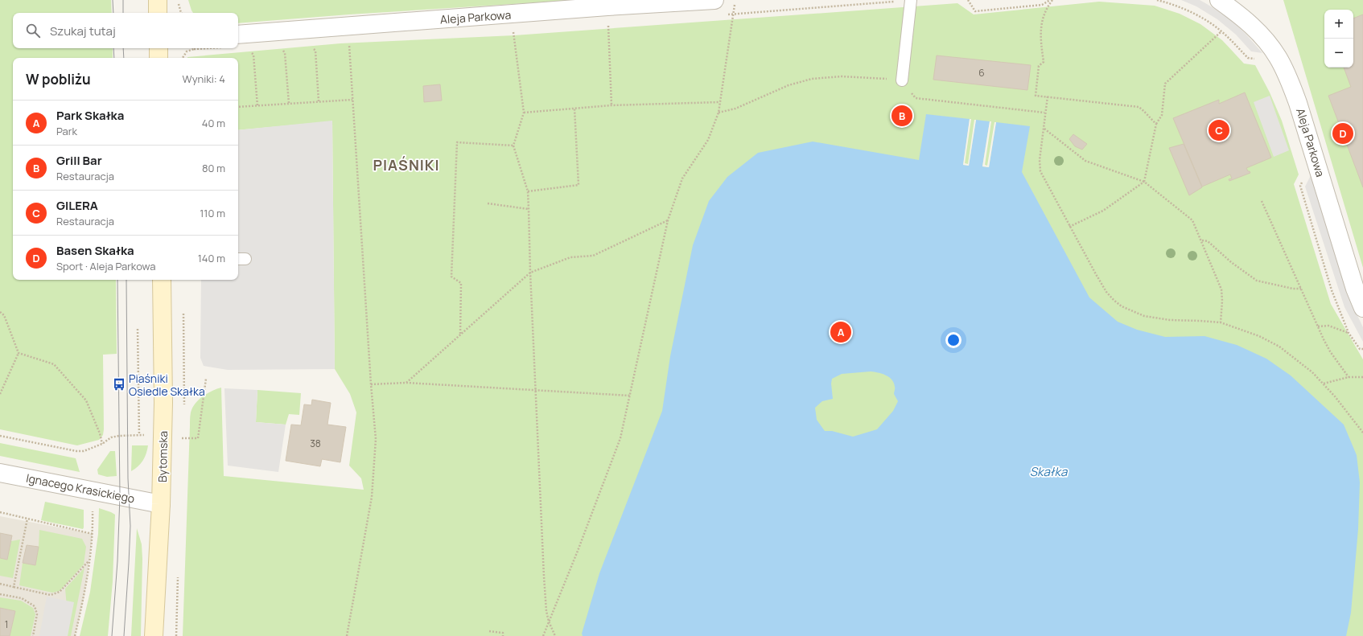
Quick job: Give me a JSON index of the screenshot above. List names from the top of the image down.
{
  "streets": {
    "main road": ["Bytomska"],
    "street": ["Aleja Parkowa", "Ignacego Krasickiego"]
  },
  "crossings": [
    ["Bytomska", "Ignacego Krasickiego"]
  ],
  "districts": ["PIAŚNIKI"],
  "water": ["Skałka"],
  "places": {
    "bus stop": ["Piaśniki Osiedle Skałka"]
  },
  "house_numbers": ["6", "38", "1"],
  "page": {
    "map_buttons": ["+", "−"],
    "search": "Szukaj tutaj",
    "heading": ["W pobliżu", "Wyniki: 4"],
    "list": [
      {
        "mark": "A",
        "name": "Park Skałka",
        "note": "Park",
        "value": "40 m"
      },
      {
        "mark": "B",
        "name": "Grill Bar",
        "note": "Restauracja",
        "value": "80 m"
      },
      {
        "mark": "C",
        "name": "GILERA",
        "note": "Restauracja",
        "value": "110 m"
      },
      {
        "mark": "D",
        "name": "Basen Skałka",
        "note": "Sport · Aleja Parkowa",
        "value": "140 m"
      }
    ],
    "pins": [
      "B",
      "C",
      "D",
      "A"
    ]
  }
}
